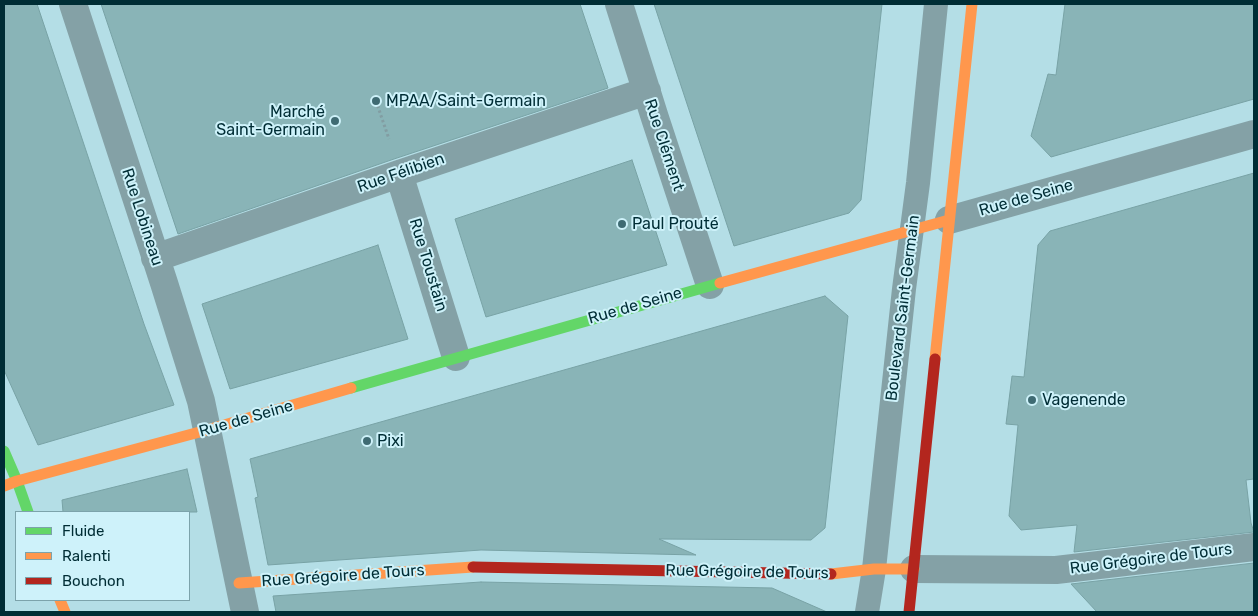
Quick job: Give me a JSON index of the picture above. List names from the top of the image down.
{
  "streets": {
    "street": [
      "Rue Clément",
      "Rue Félibien",
      "Rue de Seine",
      "Rue Lobineau",
      "Rue Toustain",
      "Rue Grégoire de Tours"
    ],
    "lane": ["Boulevard Saint-Germain"]
  },
  "crossings": [
    ["Rue Clément", "Rue Félibien"],
    ["Rue Clément", "Rue de Seine"],
    ["Rue Félibien", "Rue Lobineau"],
    ["Rue Félibien", "Rue Toustain"],
    ["Rue de Seine", "Rue Lobineau"],
    ["Rue de Seine", "Rue Toustain"],
    ["Rue de Seine", "Boulevard Saint-Germain"],
    ["Rue Lobineau", "Rue Grégoire de Tours"],
    ["Boulevard Saint-Germain", "Rue Grégoire de Tours"]
  ],
  "places": [
    "MPAA/Saint-Germain",
    "Marché Saint-Germain",
    "Paul Prouté",
    "Vagenende",
    "Pixi"
  ],
  "legend": ["Fluide", "Ralenti", "Bouchon"]
}
